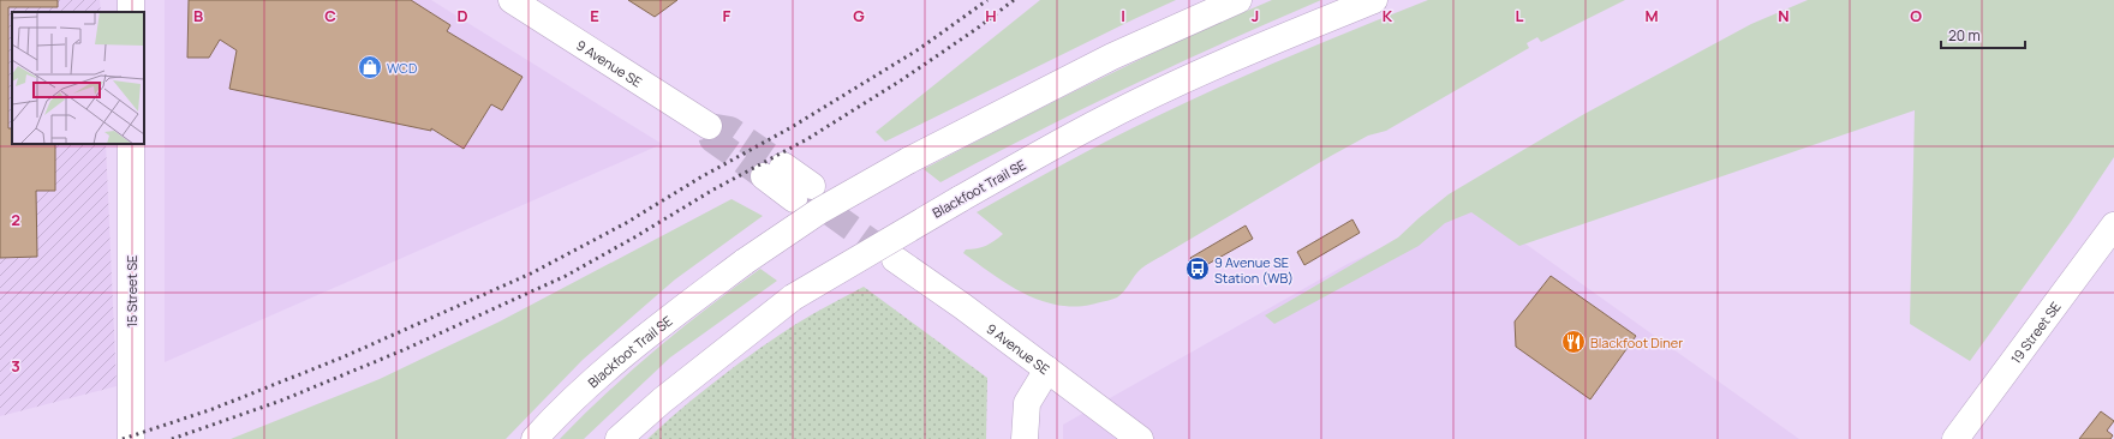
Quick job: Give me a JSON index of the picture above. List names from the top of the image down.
{
  "streets": {
    "main road": [
      "9 Avenue SE",
      "Blackfoot Trail SE",
      "15 Street SE",
      "19 Street SE"
    ]
  },
  "places": {
    "shop": ["WCD"],
    "bus stop": ["9 Avenue SE Station (WB)"],
    "restaurant": ["Blackfoot Diner"]
  },
  "scale_bar": "20 m",
  "grid": {
    "columns": [
      "B",
      "C",
      "D",
      "E",
      "F",
      "G",
      "H",
      "I",
      "J",
      "K",
      "L",
      "M",
      "N",
      "O"
    ],
    "rows": ["2", "3"]
  }
}
